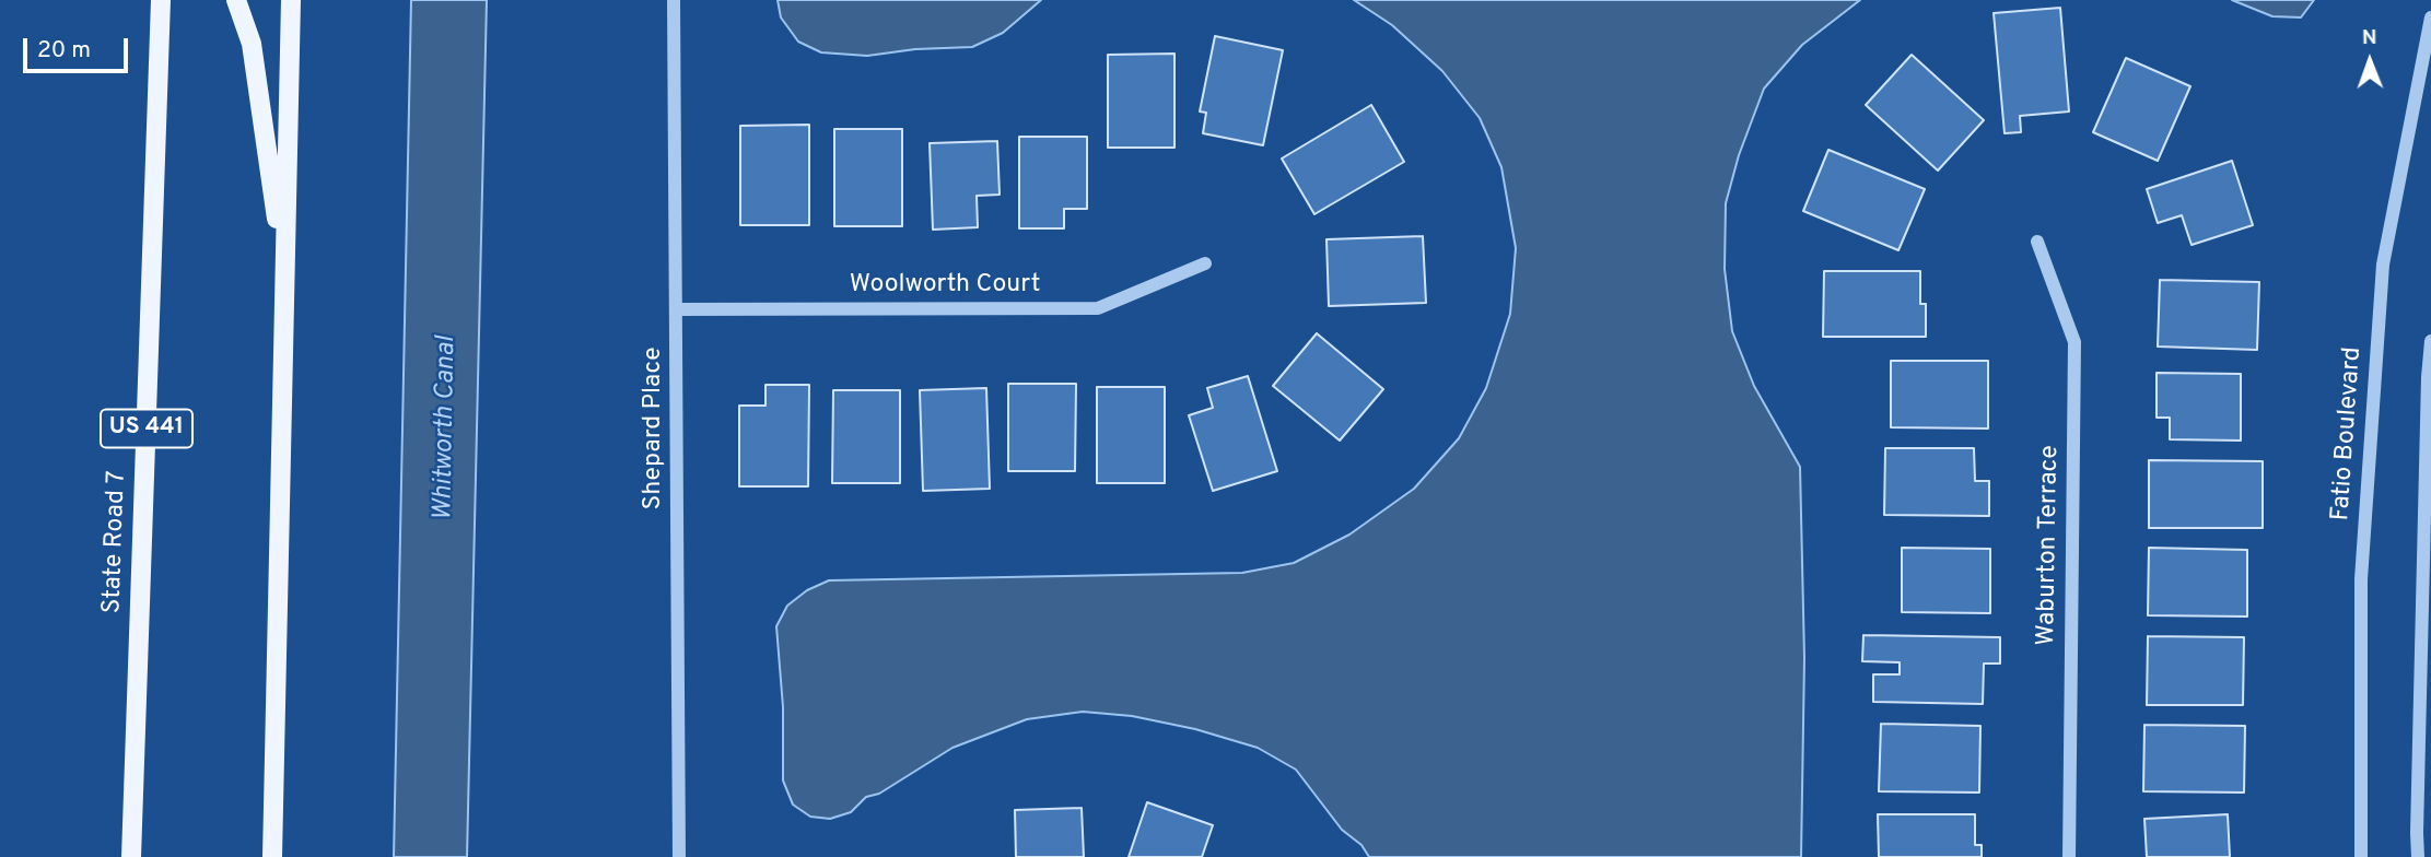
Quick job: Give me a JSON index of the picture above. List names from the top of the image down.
{
  "streets": {
    "main road": ["US 441", "State Road 7"],
    "street": [
      "Woolworth Court",
      "Shepard Place",
      "Fatio Boulevard",
      "Waburton Terrace"
    ]
  },
  "crossings": [
    ["Woolworth Court", "Shepard Place"]
  ],
  "water": ["Whitworth Canal"],
  "scale_bar": "20 m",
  "north": "top"
}
